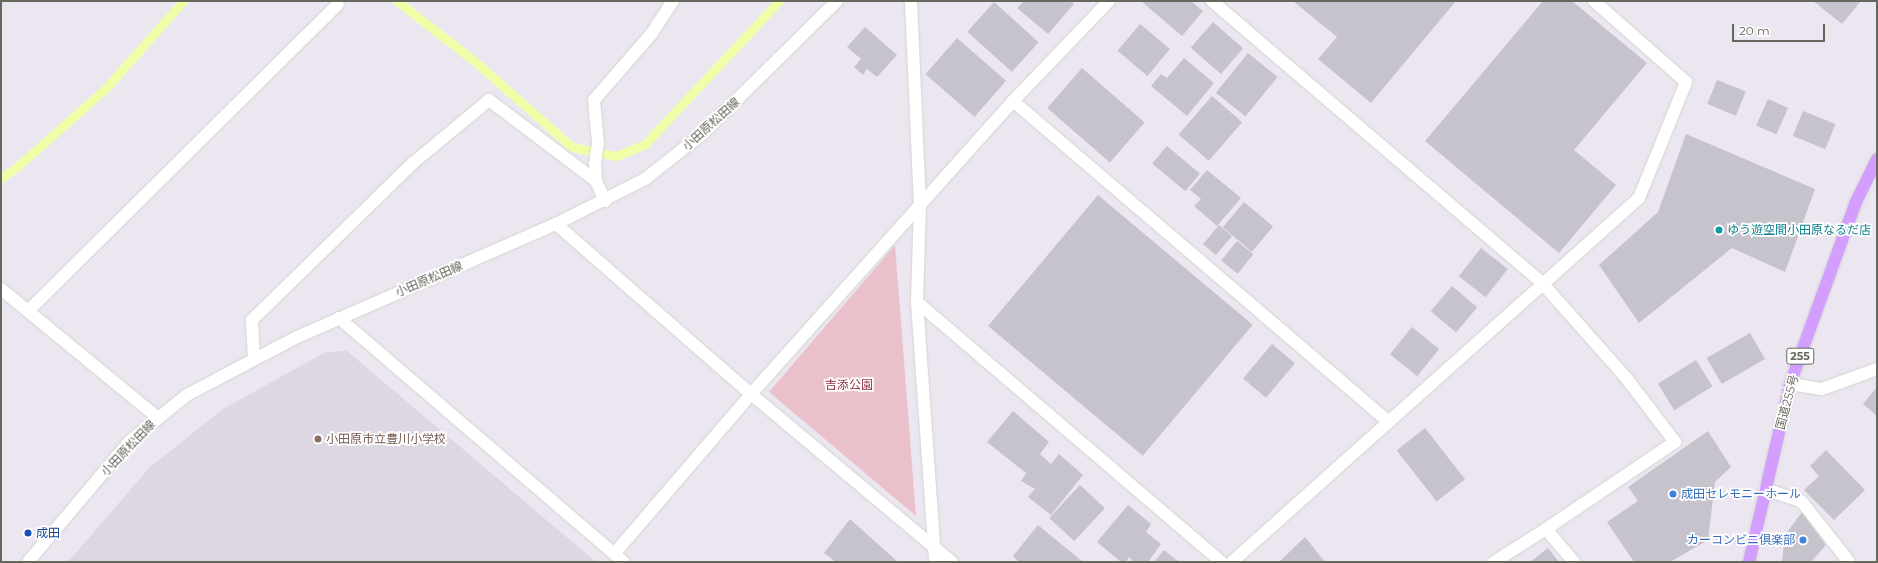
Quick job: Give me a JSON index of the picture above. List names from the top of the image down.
{
  "streets": {
    "highway": ["255", "国道255号"],
    "street": ["小田原松田線"]
  },
  "parks": ["吉添公園"],
  "places": [
    "ゆう遊空間小田原なるだ店",
    "小田原市立豊川小学校",
    "成田セレモニーホール",
    "成田",
    "カーコンビニ倶楽部"
  ],
  "scale_bar": "20 m"
}
